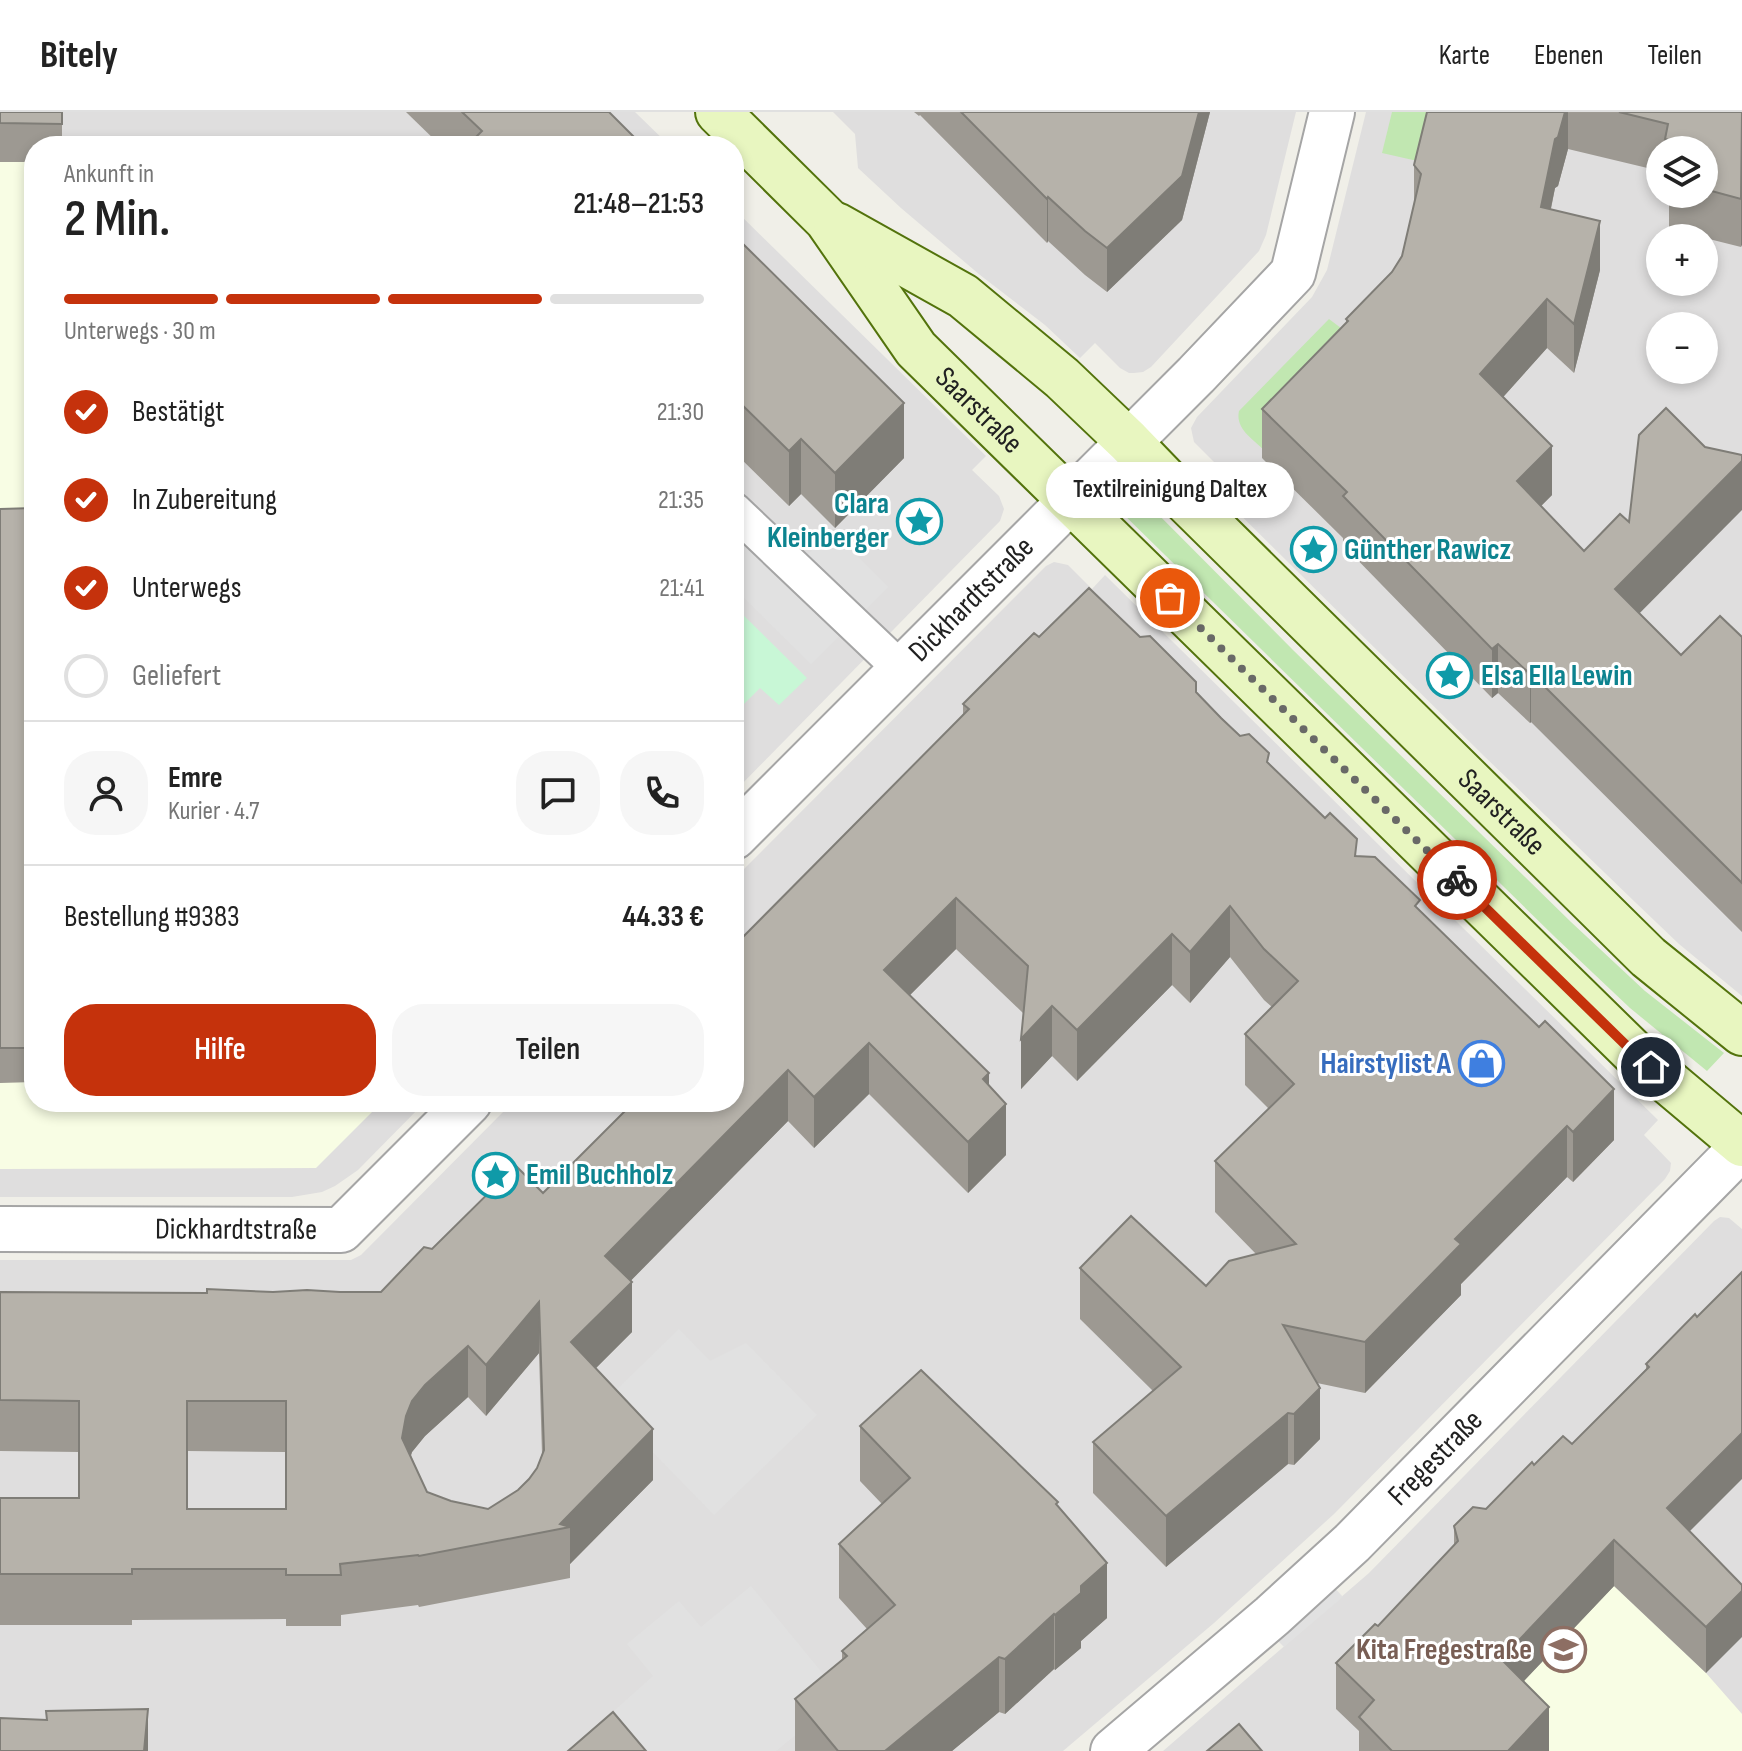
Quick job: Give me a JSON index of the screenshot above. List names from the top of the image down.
{
  "streets": {
    "main road": ["Saarstraße"],
    "street": ["Dickhardtstraße", "Fregestraße"]
  },
  "crossings": [
    ["Saarstraße", "Dickhardtstraße"],
    ["Saarstraße", "Fregestraße"]
  ],
  "places": {
    "place": [
      "Clara Kleinberger",
      "Günther Rawicz",
      "Elsa Ella Lewin",
      "Emil Buchholz"
    ],
    "other": ["Textilreinigung Daltex"],
    "shop": ["Hairstylist A"],
    "school or university": ["Kita Fregestraße"]
  },
  "page": {
    "header": "Bitely",
    "nav": ["Karte", "Ebenen", "Teilen"],
    "map_buttons": ["+", "−"],
    "heading": ["2 Min.", "Ankunft in", "21:48–21:53"],
    "panel": [
      "Emre",
      "Kurier · 4.7",
      "Bestellung #9383",
      "44.33 €"
    ],
    "bar": "Unterwegs · 30 m",
    "list": [
      ["Bestätigt", "21:30"],
      ["In Zubereitung", "21:35"],
      ["Unterwegs", "21:41"],
      "Geliefert"
    ],
    "bubble": "Textilreinigung Daltex",
    "buttons": ["Hilfe", "Teilen"]
  }
}
